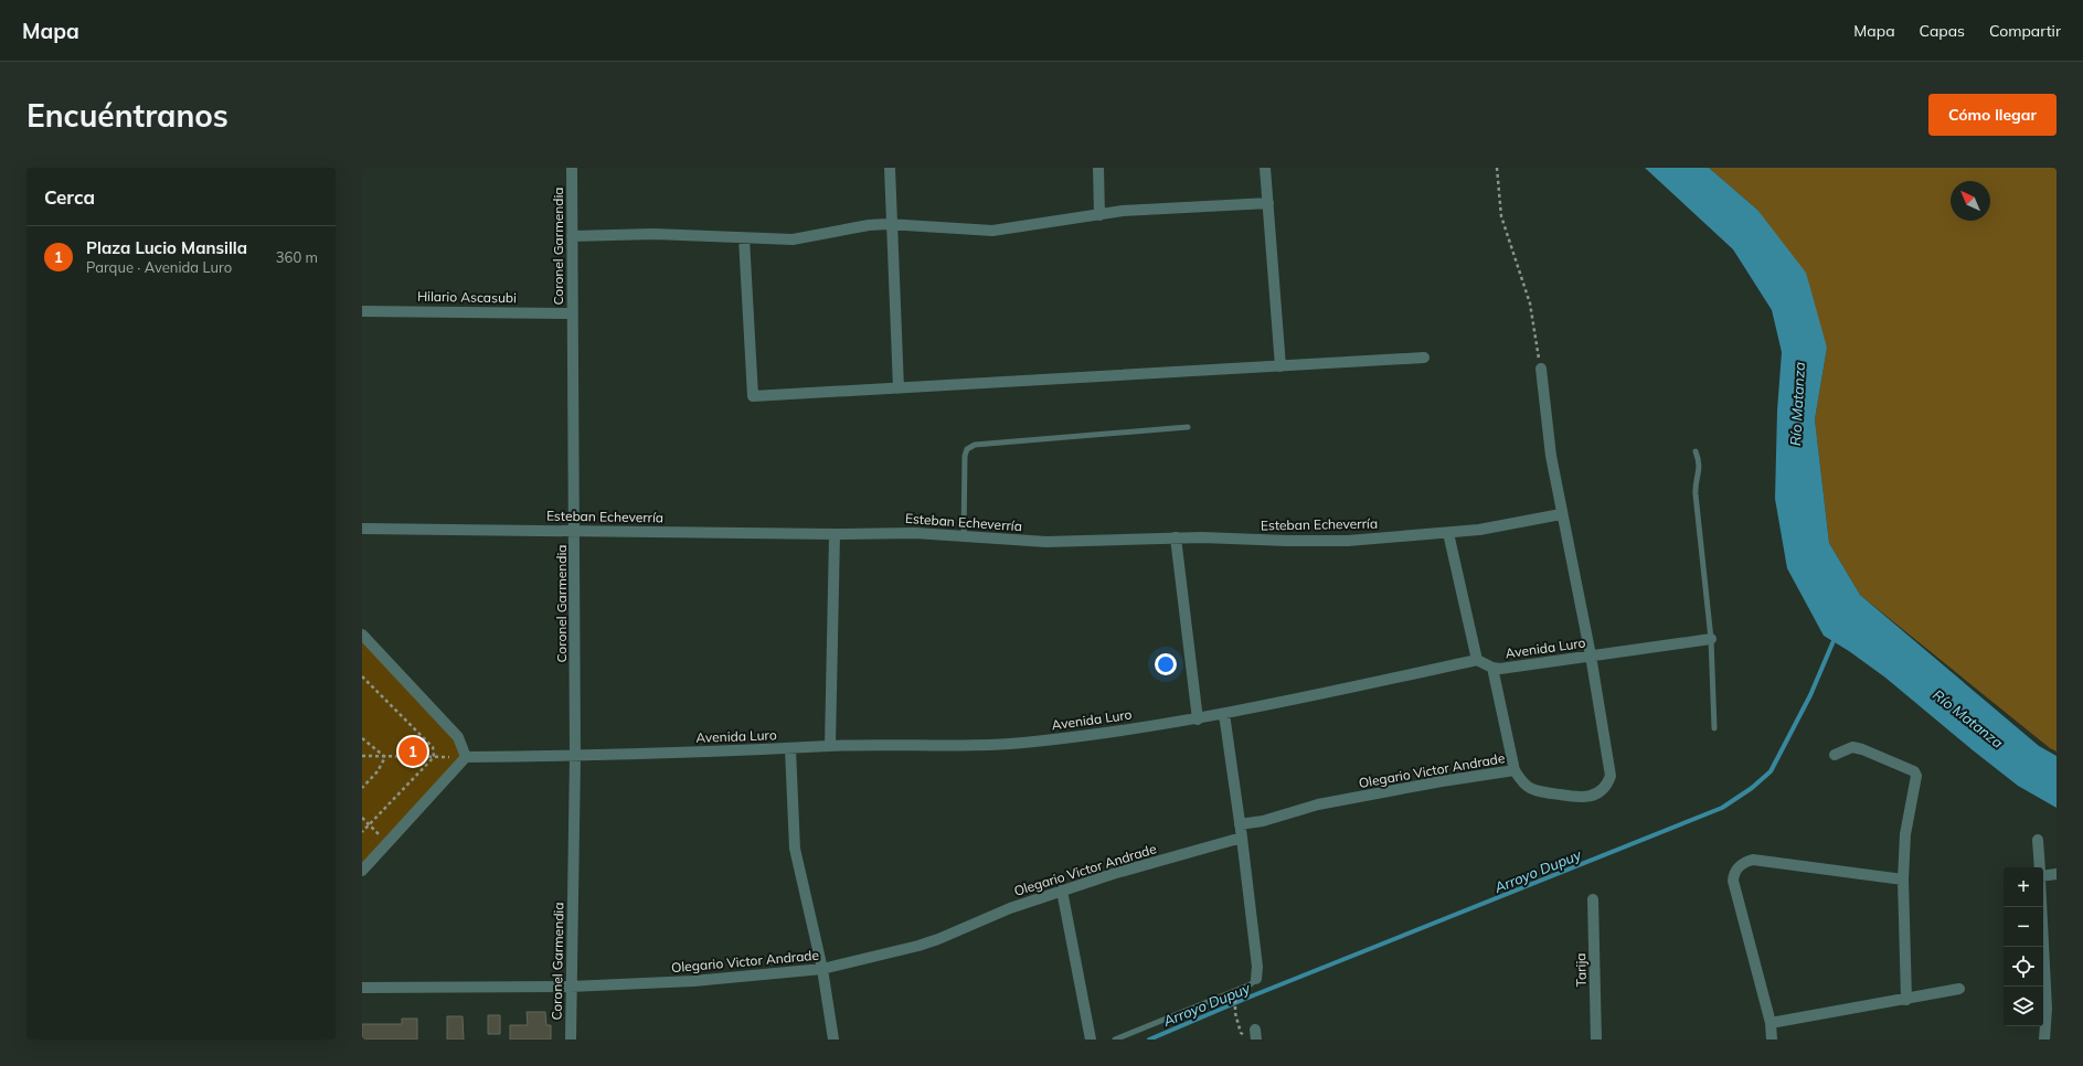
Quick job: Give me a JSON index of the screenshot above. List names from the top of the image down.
{
  "streets": {
    "street": [
      "Coronel Garmendia",
      "Hilario Ascasubi",
      "Esteban Echeverría",
      "Avenida Luro",
      "Olegario Victor Andrade",
      "Tarija"
    ]
  },
  "crossings": [
    ["Coronel Garmendia", "Hilario Ascasubi"],
    ["Coronel Garmendia", "Esteban Echeverría"],
    ["Coronel Garmendia", "Avenida Luro"],
    ["Coronel Garmendia", "Olegario Victor Andrade"],
    ["Avenida Luro", "Olegario Victor Andrade"]
  ],
  "water": ["Río Matanza", "Arroyo Dupuy"],
  "north": "top left",
  "page": {
    "header": "Mapa",
    "nav": ["Mapa", "Capas", "Compartir"],
    "buttons": "Cómo llegar",
    "title": "Encuéntranos",
    "heading": "Cerca",
    "list": [
      {
        "mark": "1",
        "name": "Plaza Lucio Mansilla",
        "note": "Parque · Avenida Luro",
        "value": "360 m"
      }
    ],
    "pins": "1",
    "map_buttons": ["+", "−"]
  }
}
